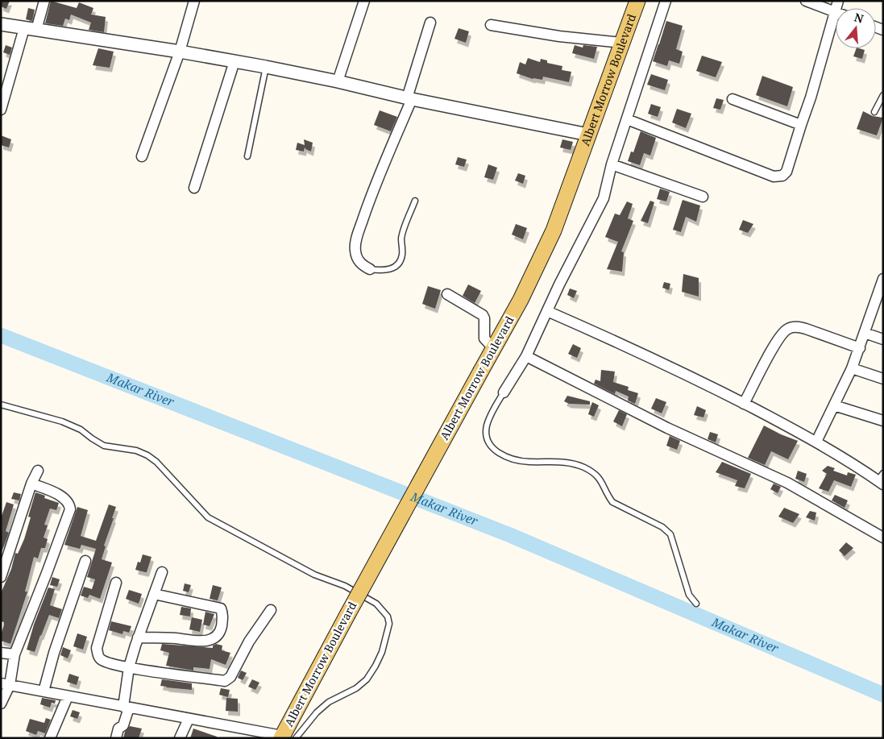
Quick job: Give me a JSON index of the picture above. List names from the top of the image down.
{
  "streets": {
    "main road": ["Albert Morrow Boulevard"]
  },
  "water": ["Makar River"],
  "north": "top"
}
